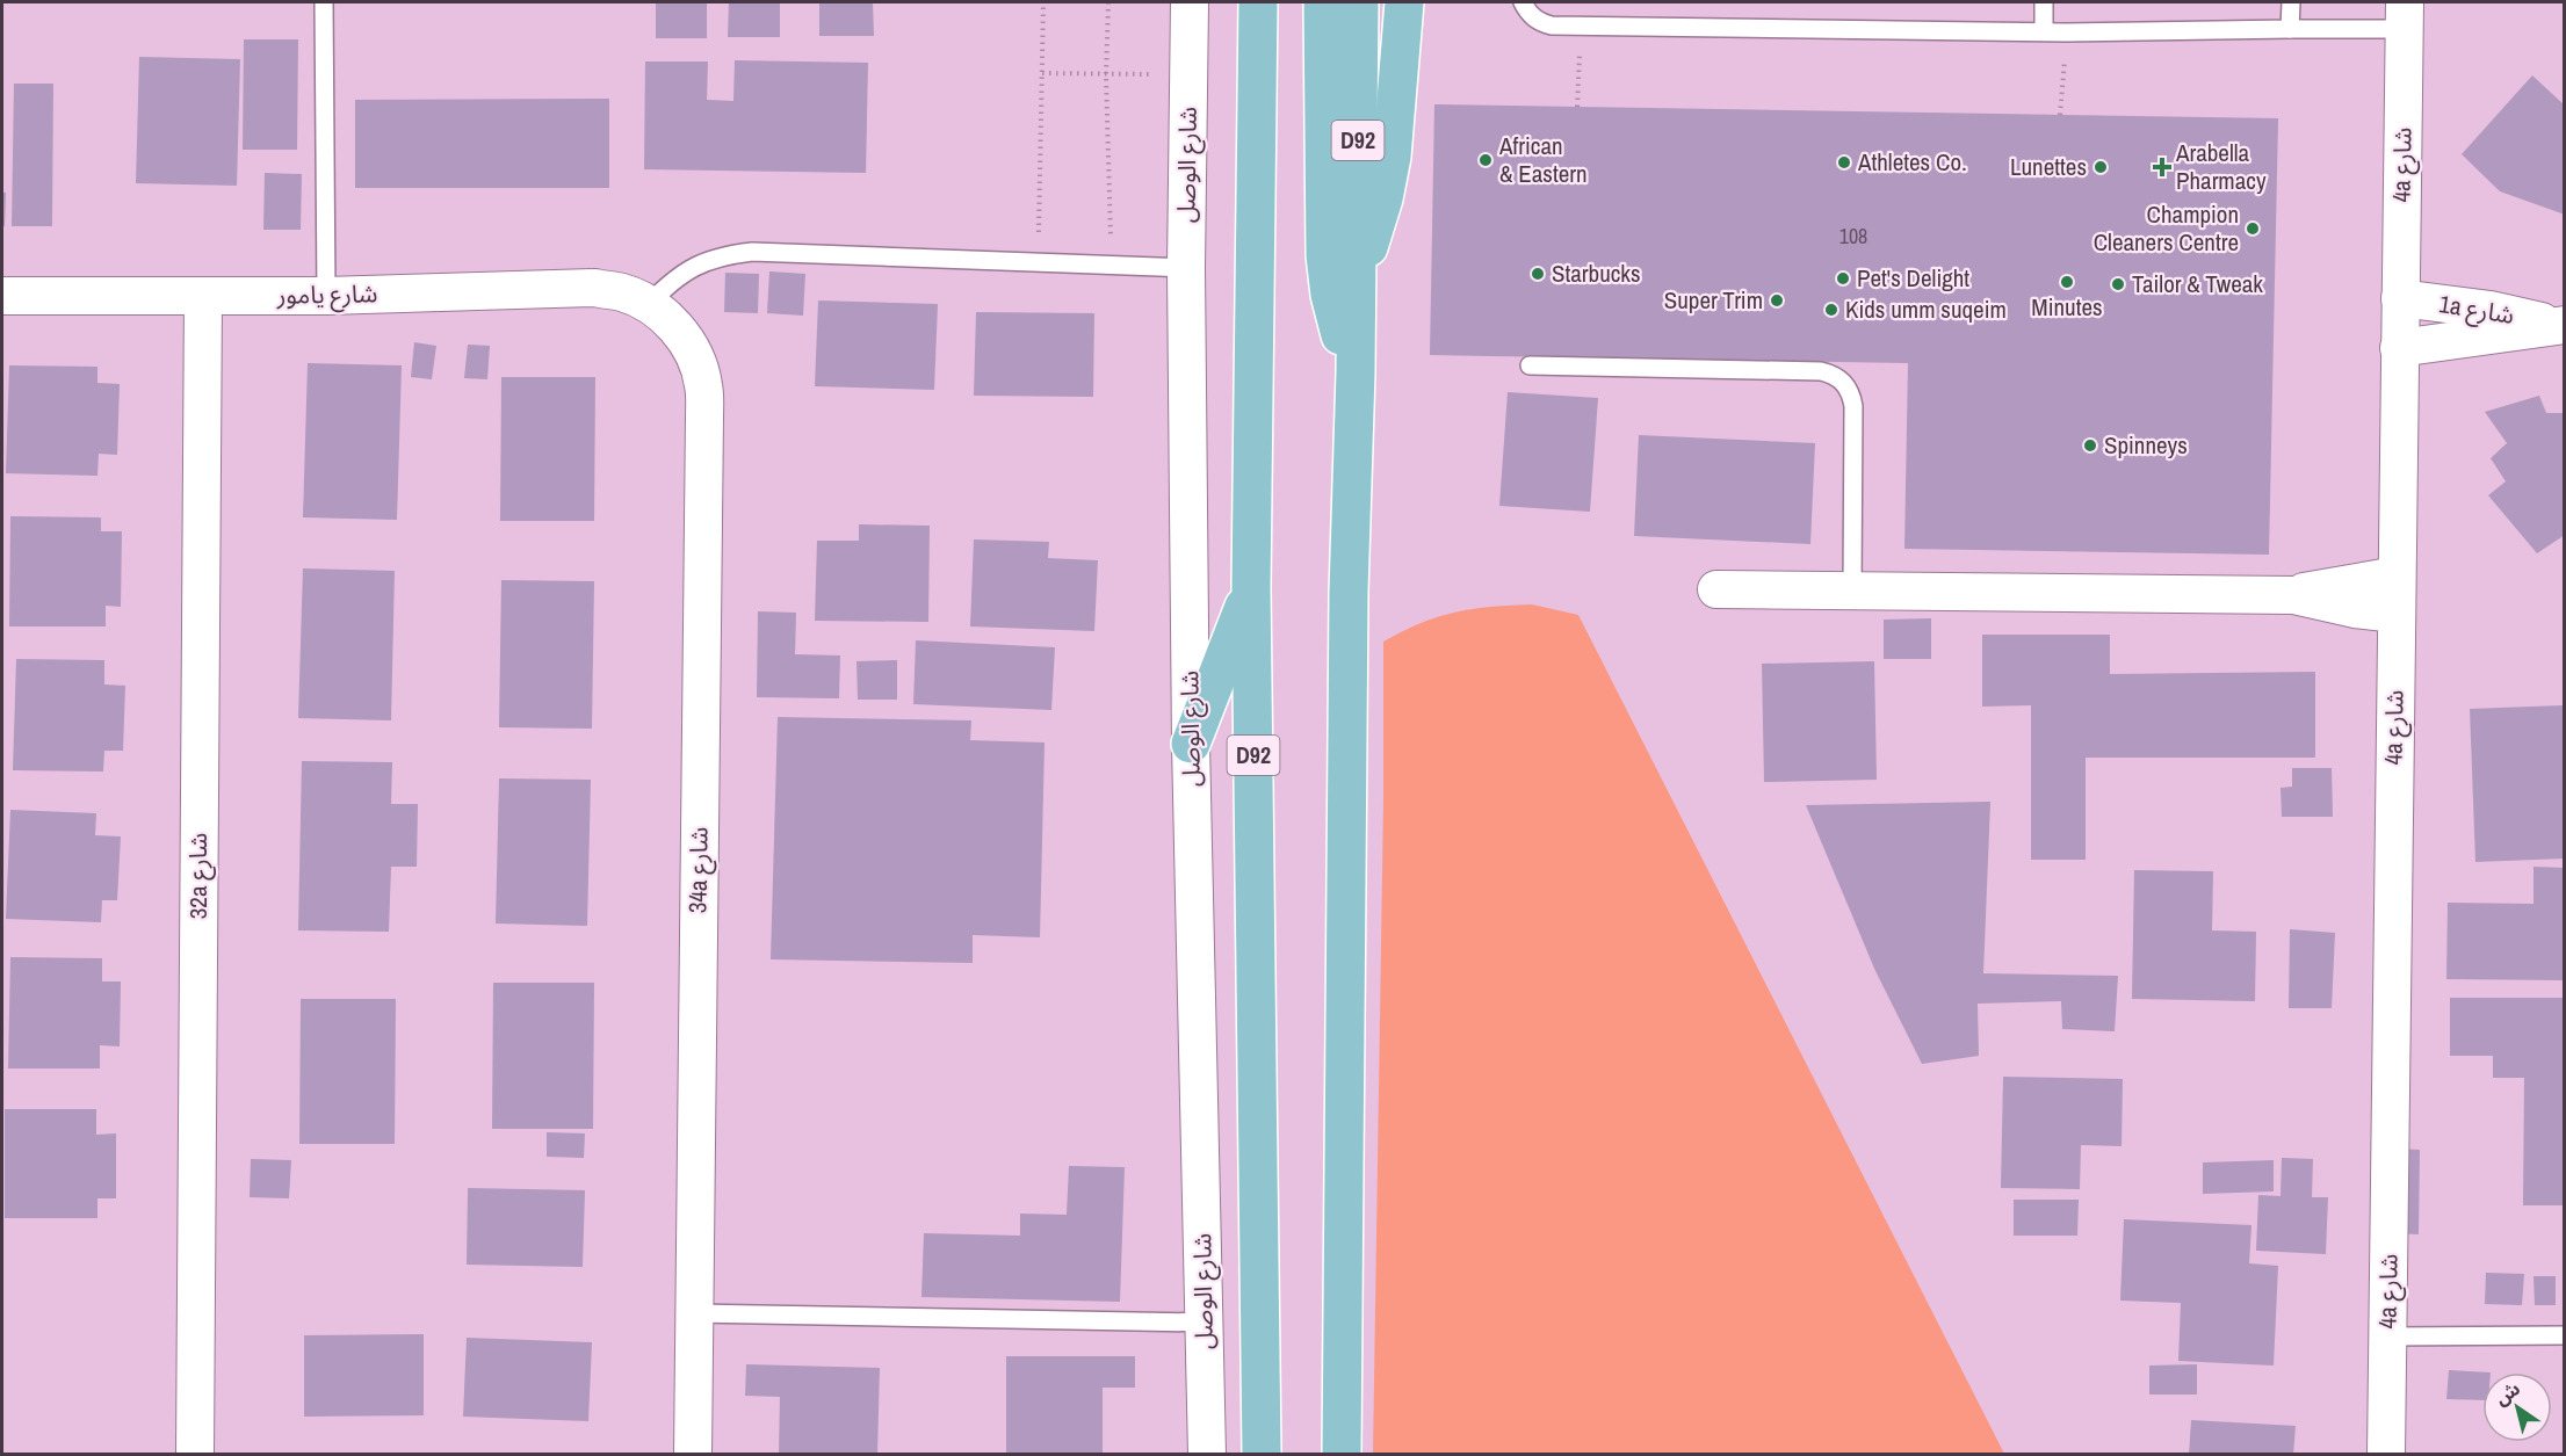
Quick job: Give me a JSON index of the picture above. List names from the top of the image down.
{
  "streets": {
    "main road": ["D92"],
    "street": [
      "شارع الوصل",
      "4a شارع",
      "شارع يامور",
      "1a شارع",
      "34a شارع",
      "32a شارع"
    ]
  },
  "crossings": [
    ["4a شارع", "1a شارع"],
    ["شارع يامور", "34a شارع"],
    ["شارع يامور", "32a شارع"]
  ],
  "places": {
    "other": [
      "African & Eastern",
      "Athletes Co.",
      "Lunettes",
      "Champion Cleaners Centre",
      "Starbucks",
      "Pet's Delight",
      "Minutes",
      "Tailor & Tweak",
      "Super Trim",
      "Kids umm suqeim",
      "Spinneys"
    ],
    "health": ["Arabella Pharmacy"]
  },
  "house_numbers": ["108"],
  "north": "top left"
}
